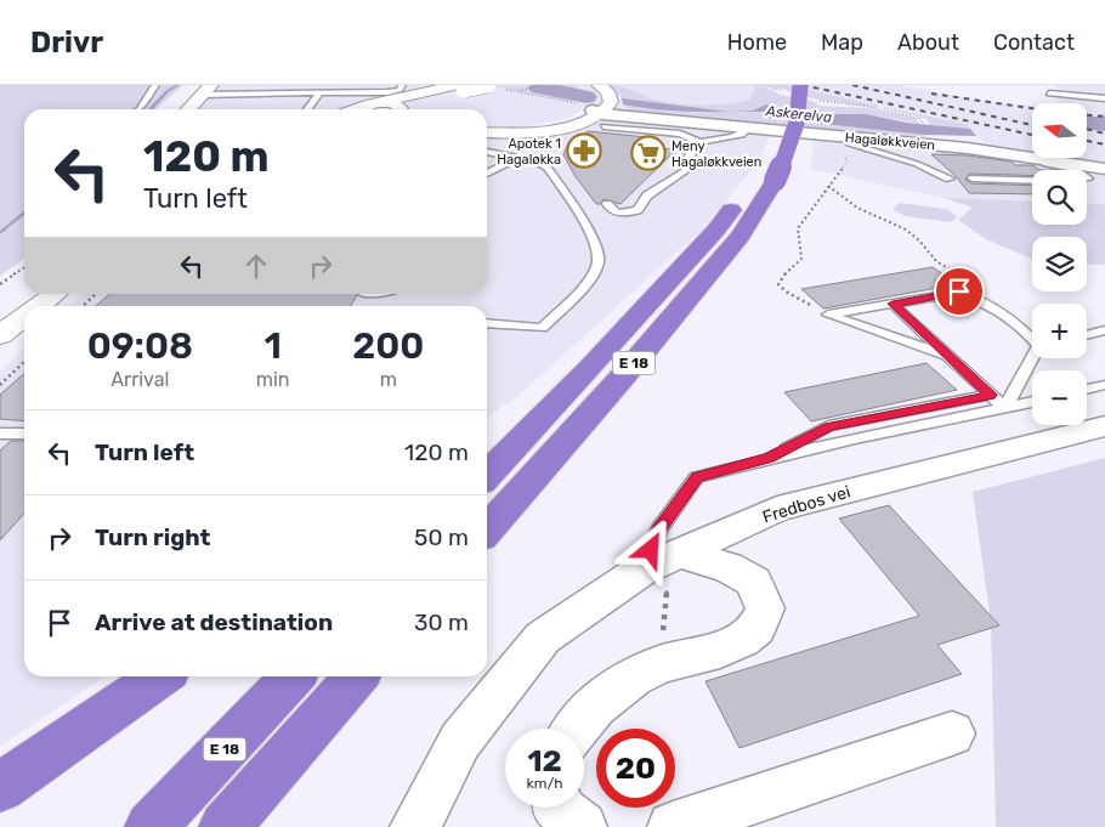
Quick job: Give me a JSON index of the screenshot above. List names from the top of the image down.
{
  "streets": {
    "highway": ["E 18"],
    "main road": ["Hagaløkkveien"],
    "street": ["Fredbos vei"]
  },
  "water": ["Askerelva"],
  "places": {
    "pharmacy": ["Apotek 1 Hagaløkka"],
    "supermarket": ["Meny Hagaløkkveien"]
  },
  "north": "left",
  "page": {
    "header": "Drivr",
    "nav": [
      "Home",
      "Map",
      "About",
      "Contact"
    ],
    "map_buttons": ["+", "−"],
    "turn": ["120 m", "Turn left"],
    "eta": [
      "09:08",
      "Arrival",
      "1",
      "min",
      "200",
      "m"
    ],
    "list": [
      {
        "name": "Turn left",
        "value": "120 m"
      },
      {
        "name": "Turn right",
        "value": "50 m"
      },
      {
        "name": "Arrive at destination",
        "value": "30 m"
      }
    ],
    "speed": "12 km/h",
    "limit": "20"
  }
}
